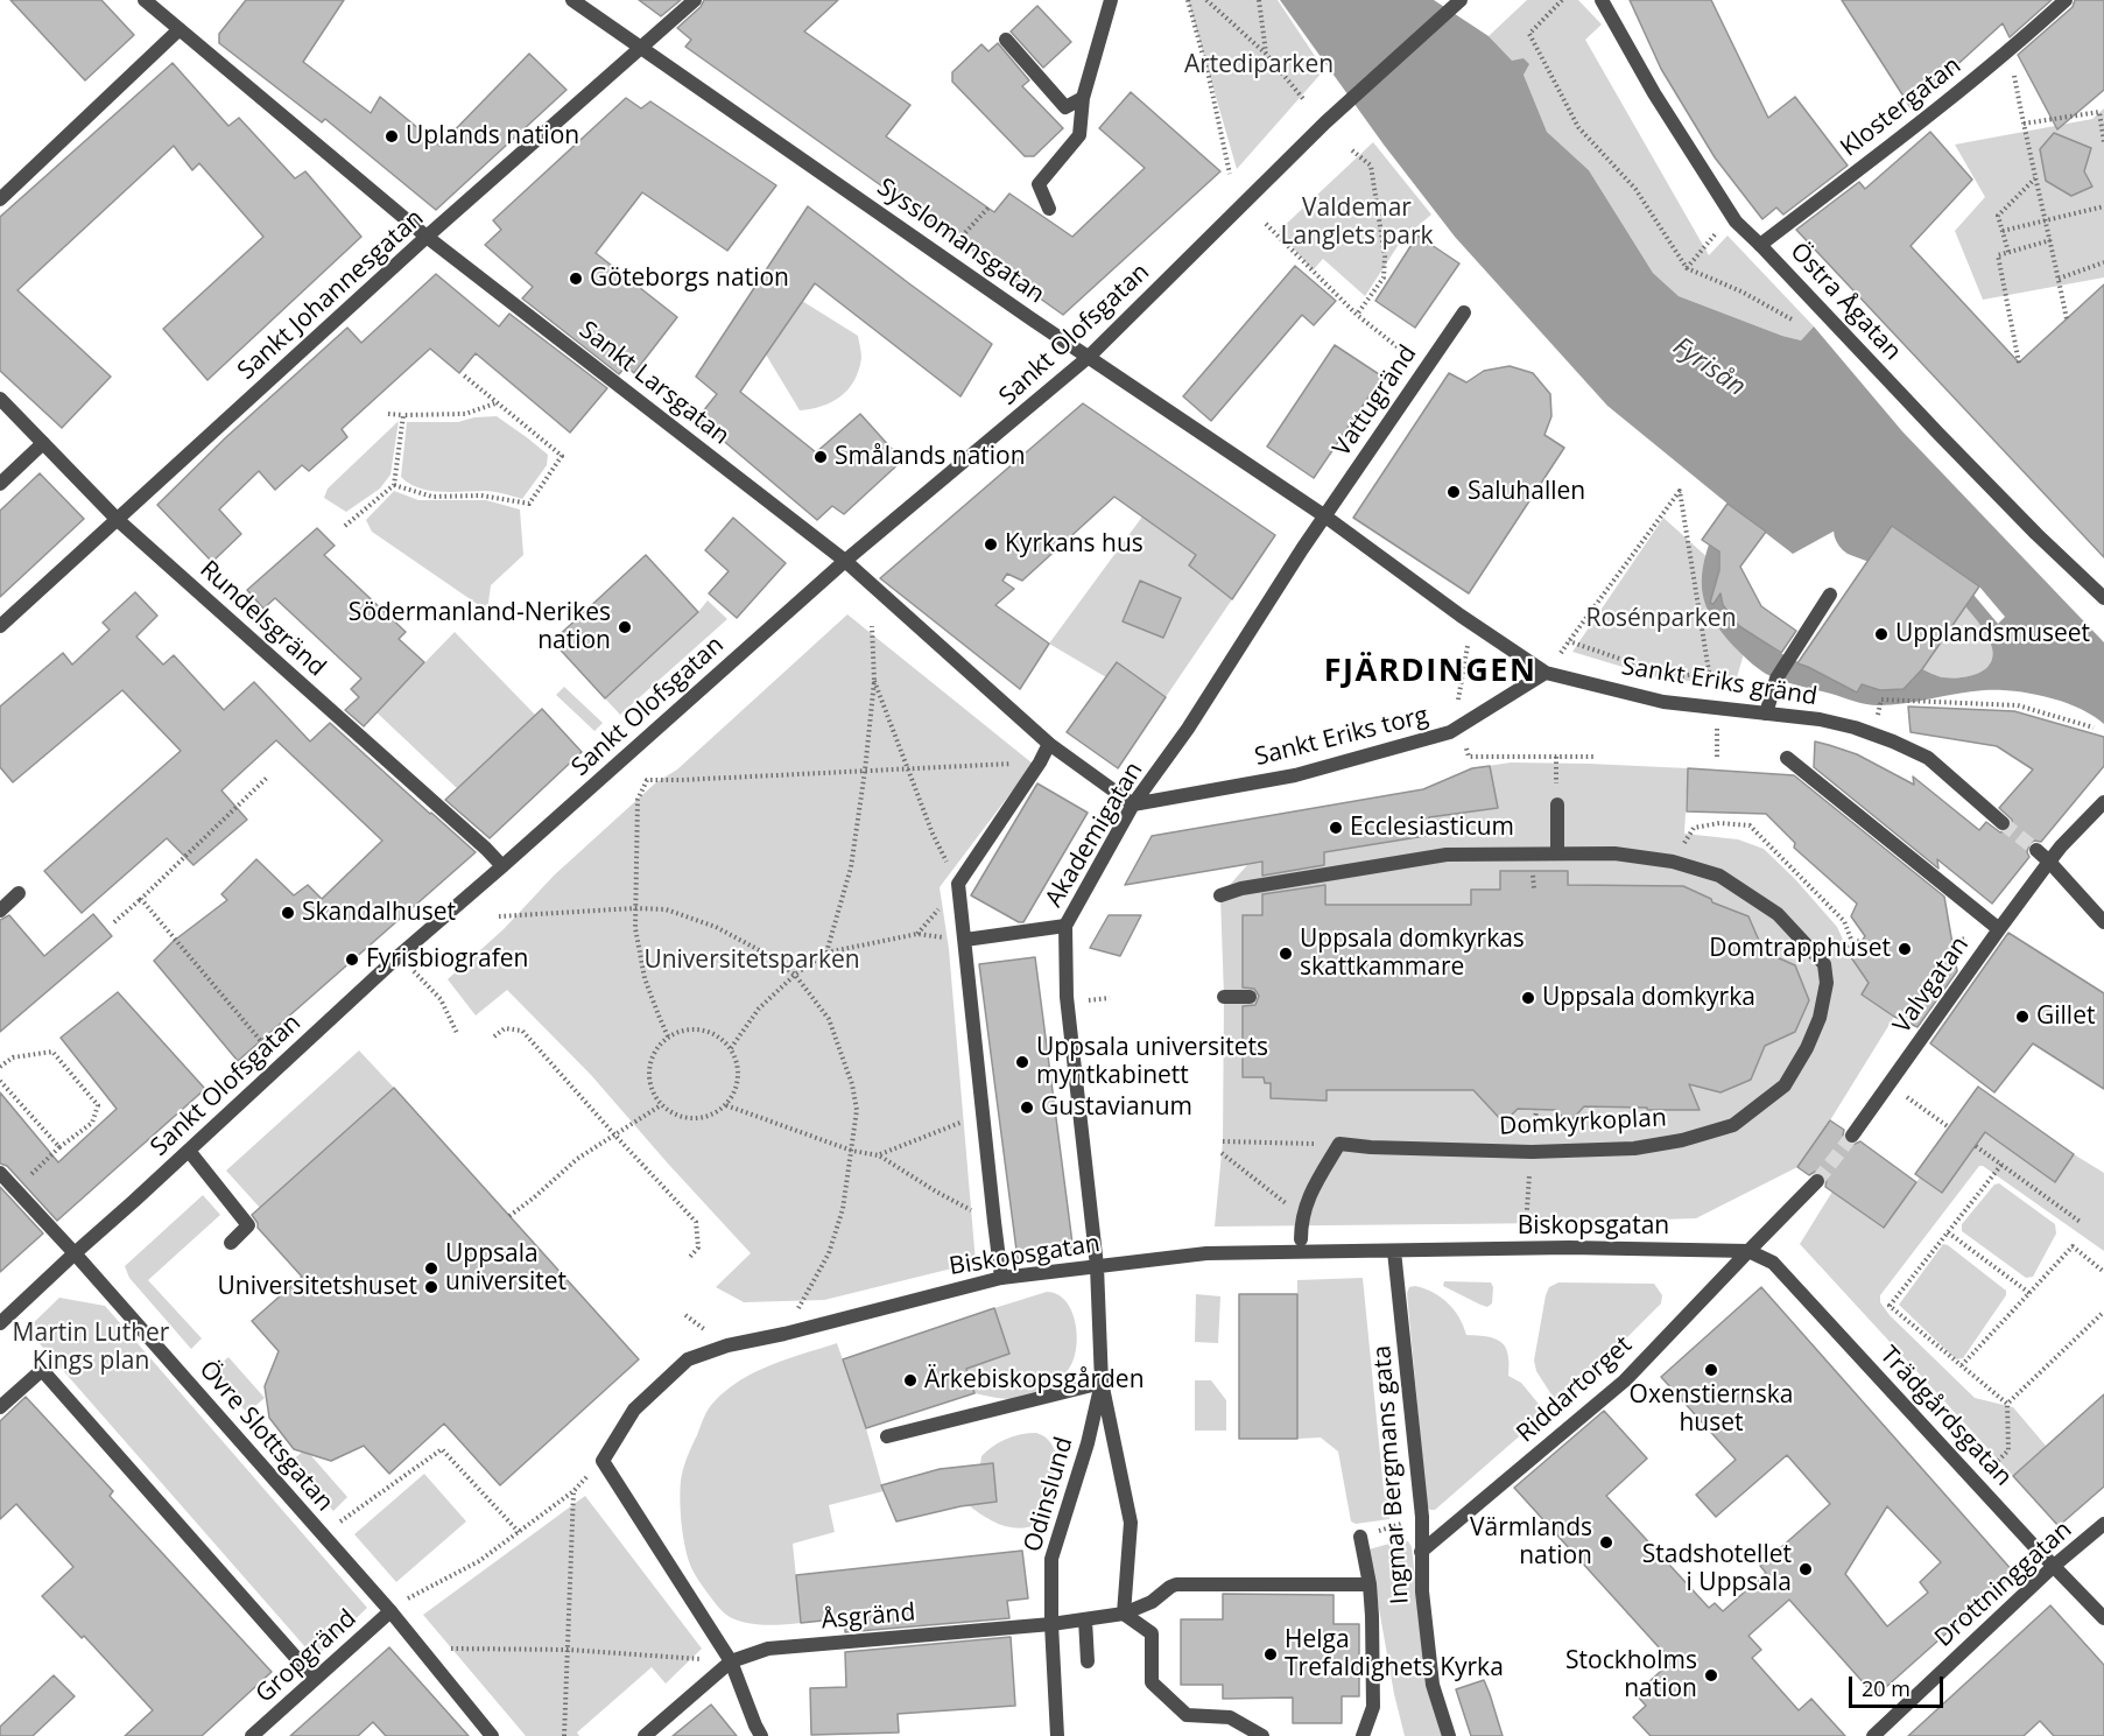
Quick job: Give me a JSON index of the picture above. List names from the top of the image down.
{
  "streets": {
    "street": [
      "Klostergatan",
      "Sysslomansgatan",
      "Sankt Johannesgatan",
      "Östra Ågatan",
      "Sankt Olofsgatan",
      "Sankt Larsgatan",
      "Vattugränd",
      "Rundelsgränd",
      "Sankt Eriks gränd",
      "Sankt Eriks torg",
      "Akademigatan",
      "Valvgatan",
      "Domkyrkoplan",
      "Biskopsgatan",
      "Riddartorget",
      "Trädgårdsgatan",
      "Övre Slottsgatan",
      "Ingmar Bergmans gata",
      "Odinslund",
      "Drottninggatan",
      "Åsgränd",
      "Gropgränd"
    ]
  },
  "crossings": [
    ["Klostergatan", "Östra Ågatan"],
    ["Sysslomansgatan", "Sankt Johannesgatan"],
    ["Sysslomansgatan", "Sankt Olofsgatan"],
    ["Sysslomansgatan", "Vattugränd"],
    ["Sysslomansgatan", "Sankt Eriks gränd"],
    ["Sysslomansgatan", "Akademigatan"],
    ["Sankt Johannesgatan", "Sankt Larsgatan"],
    ["Sankt Johannesgatan", "Rundelsgränd"],
    ["Sankt Olofsgatan", "Sankt Larsgatan"],
    ["Sankt Olofsgatan", "Rundelsgränd"],
    ["Sankt Olofsgatan", "Övre Slottsgatan"],
    ["Sankt Larsgatan", "Sankt Eriks torg"],
    ["Sankt Larsgatan", "Akademigatan"],
    ["Vattugränd", "Sankt Eriks gränd"],
    ["Vattugränd", "Akademigatan"],
    ["Sankt Eriks gränd", "Sankt Eriks torg"],
    ["Sankt Eriks gränd", "Akademigatan"],
    ["Sankt Eriks torg", "Akademigatan"],
    ["Akademigatan", "Biskopsgatan"],
    ["Akademigatan", "Odinslund"],
    ["Biskopsgatan", "Riddartorget"],
    ["Biskopsgatan", "Trädgårdsgatan"],
    ["Biskopsgatan", "Ingmar Bergmans gata"],
    ["Biskopsgatan", "Odinslund"],
    ["Riddartorget", "Trädgårdsgatan"],
    ["Riddartorget", "Ingmar Bergmans gata"],
    ["Trädgårdsgatan", "Drottninggatan"],
    ["Övre Slottsgatan", "Gropgränd"],
    ["Odinslund", "Åsgränd"]
  ],
  "districts": ["FJÄRDINGEN"],
  "water": ["Fyrisån"],
  "parks": [
    "Artediparken",
    "Valdemar Langlets park",
    "Rosénparken",
    "Universitetsparken",
    "Martin Luther Kings plan"
  ],
  "places": [
    "Uplands nation",
    "Göteborgs nation",
    "Smålands nation",
    "Saluhallen",
    "Kyrkans hus",
    "Södermanland-Nerikes nation",
    "Upplandsmuseet",
    "Ecclesiasticum",
    "Skandalhuset",
    "Domtrapphuset",
    "Uppsala domkyrkas skattkammare",
    "Fyrisbiografen",
    "Uppsala domkyrka",
    "Gillet",
    "Uppsala universitets myntkabinett",
    "Gustavianum",
    "Uppsala universitet",
    "Universitetshuset",
    "Oxenstiernska huset",
    "Ärkebiskopsgården",
    "Värmlands nation",
    "Stadshotellet i Uppsala",
    "Helga Trefaldighets Kyrka",
    "Stockholms nation"
  ],
  "scale_bar": "20 m"
}
